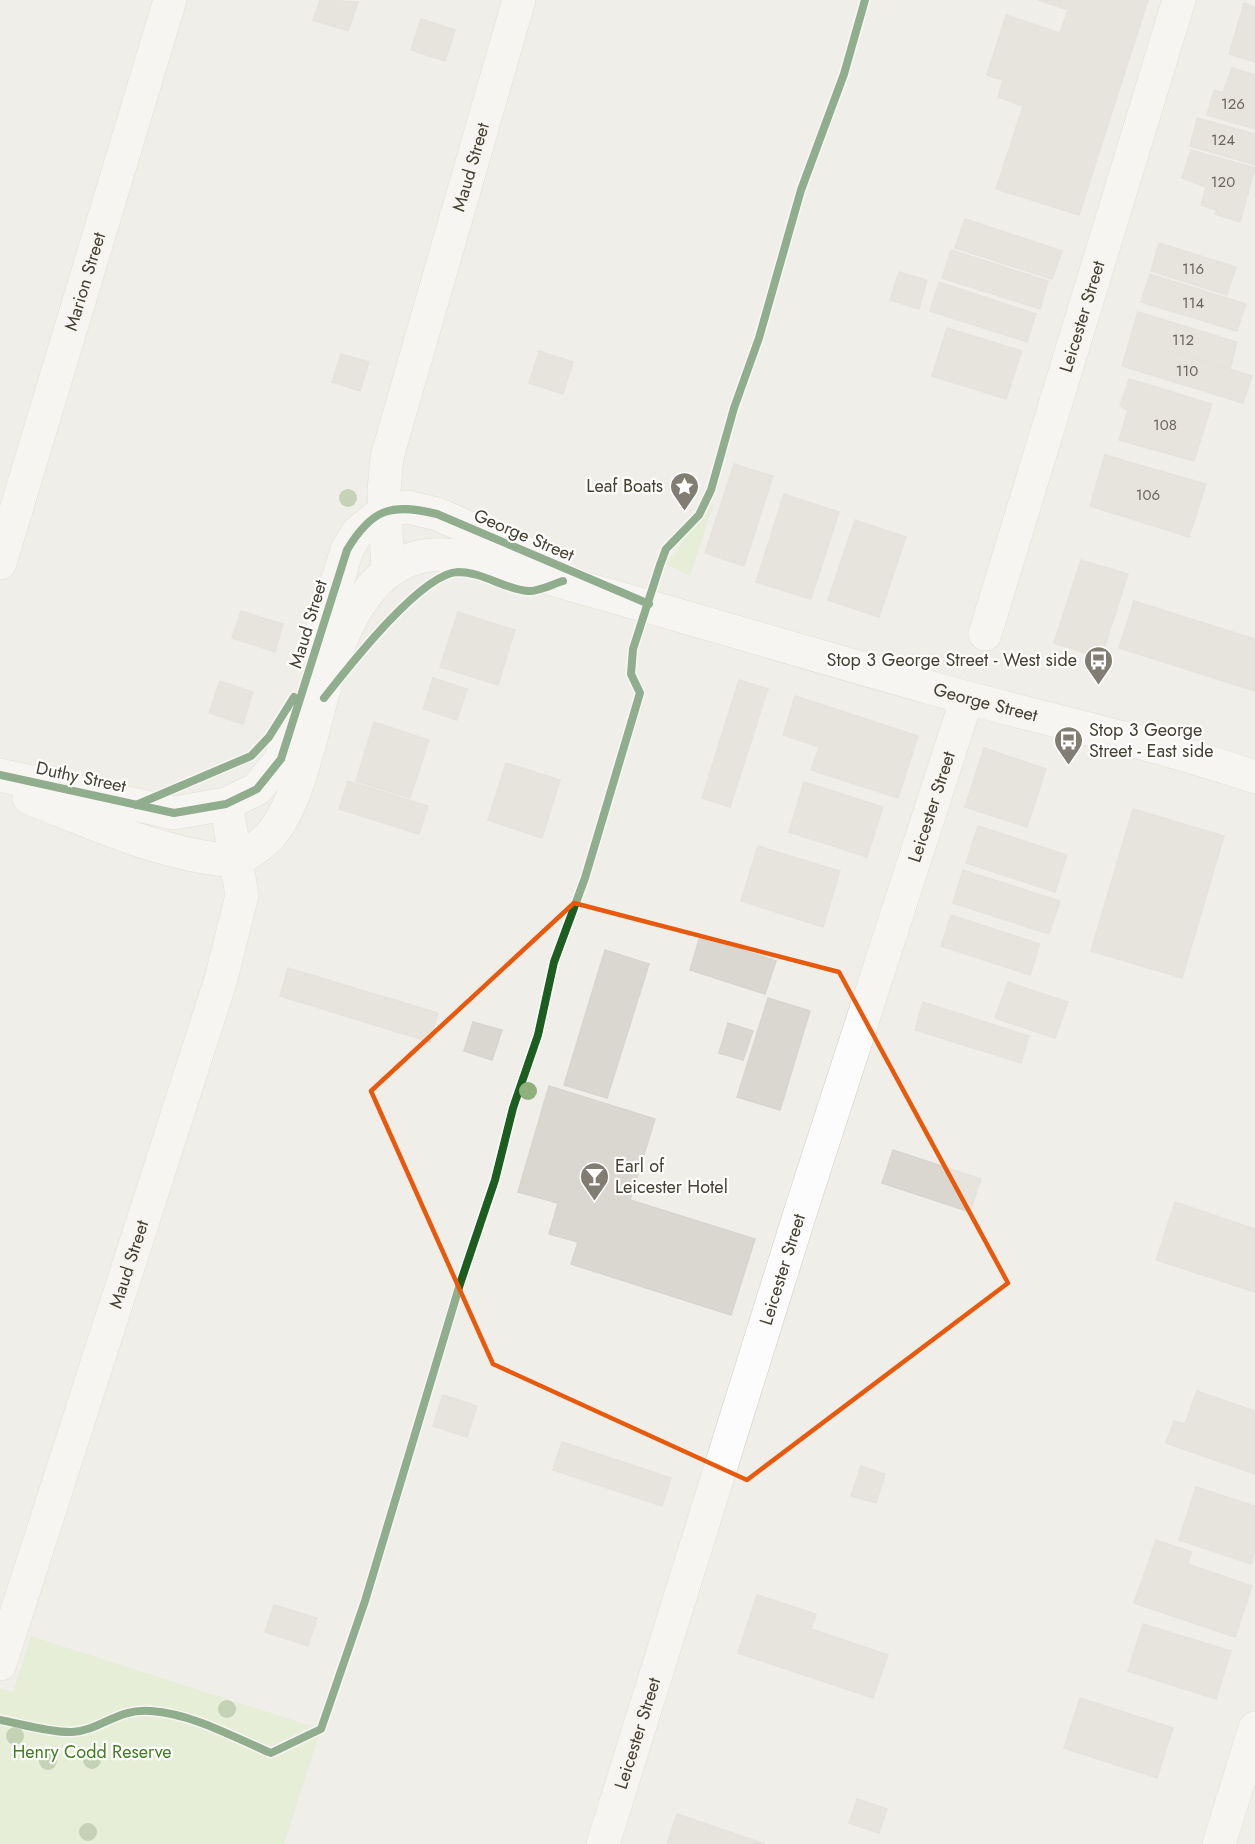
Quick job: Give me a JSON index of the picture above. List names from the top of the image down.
{
  "streets": {
    "street": [
      "Maud Street",
      "Marion Street",
      "Leicester Street",
      "George Street",
      "Duthy Street"
    ]
  },
  "crossings": [
    ["Maud Street", "George Street"],
    ["Maud Street", "Duthy Street"],
    ["Leicester Street", "George Street"]
  ],
  "parks": ["Henry Codd Reserve"],
  "places": {
    "place": ["Leaf Boats"],
    "bus stop": ["Stop 3 George Street - West side", "Stop 3 George Street - East side"],
    "bar": ["Earl of Leicester Hotel"]
  },
  "house_numbers": [
    "126",
    "124",
    "120",
    "116",
    "114",
    "112",
    "110",
    "108",
    "106"
  ]
}
